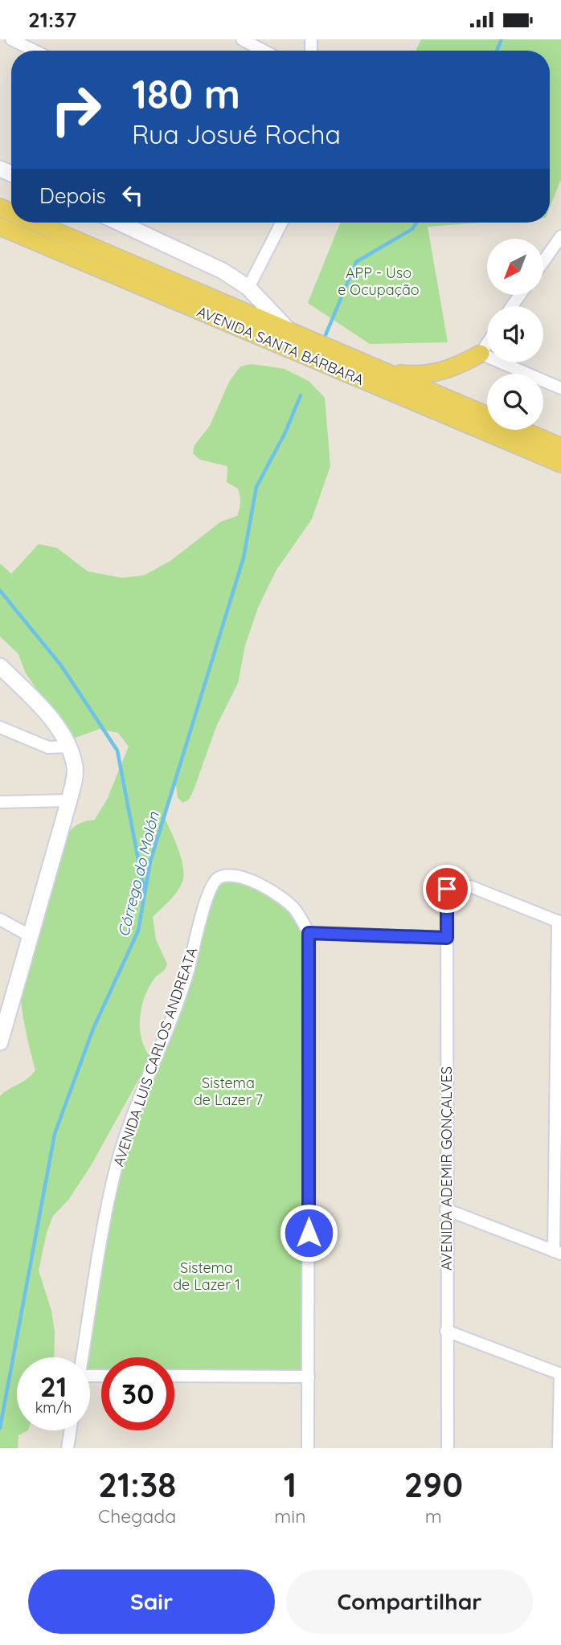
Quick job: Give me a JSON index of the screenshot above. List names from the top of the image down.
{
  "streets": {
    "main road": ["AVENIDA SANTA BÁRBARA"],
    "street": ["AVENIDA LUIS CARLOS ANDREATA", "AVENIDA ADEMIR GONÇALVES"]
  },
  "water": ["Córrego do Molón"],
  "parks": ["APP - Uso e Ocupação", "Sistema de Lazer 7", "Sistema de Lazer 1"],
  "north": "bottom left",
  "page": {
    "status": "21:37",
    "turn": ["180 m", "Rua Josué Rocha"],
    "then": "Depois",
    "speed": "21 km/h",
    "limit": "30",
    "eta": [
      "21:38",
      "Chegada",
      "1",
      "min",
      "290",
      "m"
    ],
    "buttons": ["Sair", "Compartilhar"]
  }
}
